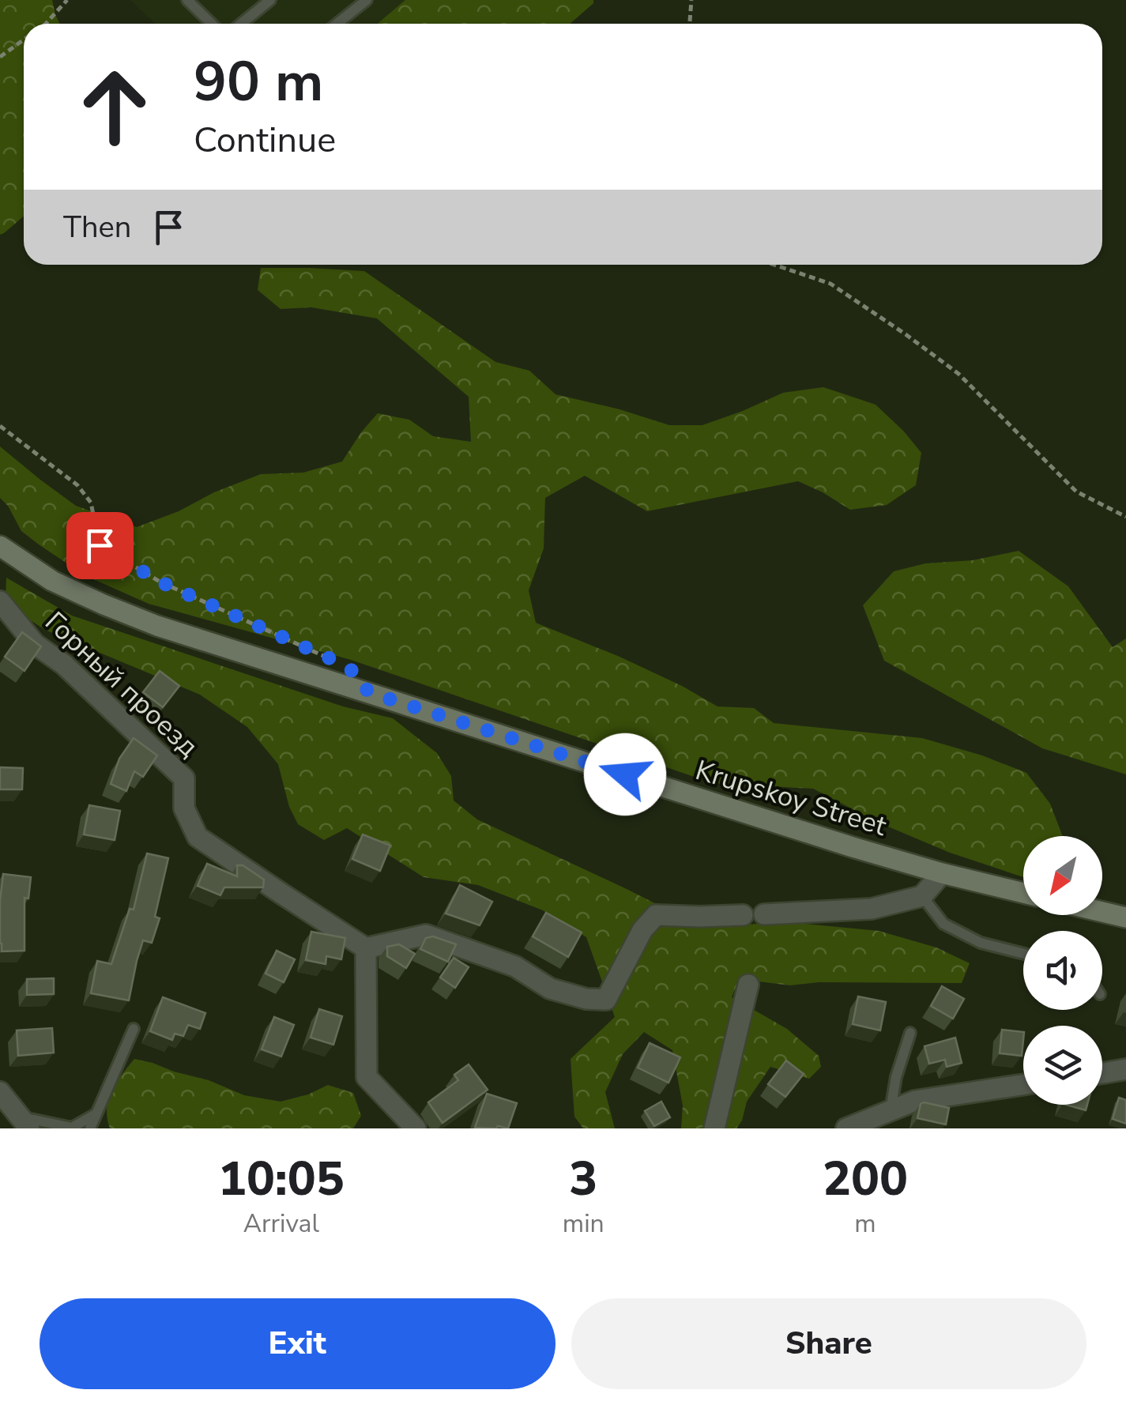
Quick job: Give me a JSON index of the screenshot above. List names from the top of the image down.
{
  "streets": {
    "street": ["Горный проезд", "Krupskoy Street"]
  },
  "north": "bottom left",
  "page": {
    "turn": ["90 m", "Continue"],
    "then": "Then",
    "eta": [
      "10:05",
      "Arrival",
      "3",
      "min",
      "200",
      "m"
    ],
    "buttons": ["Exit", "Share"]
  }
}
